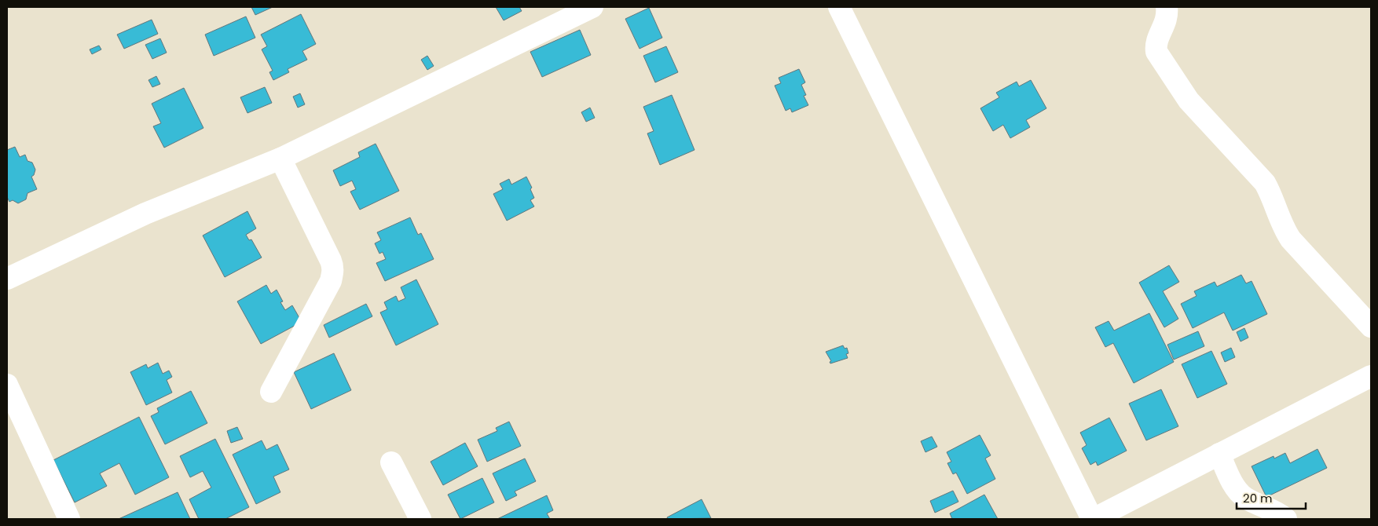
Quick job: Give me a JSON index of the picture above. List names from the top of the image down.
{
  "scale_bar": "20 m"
}
